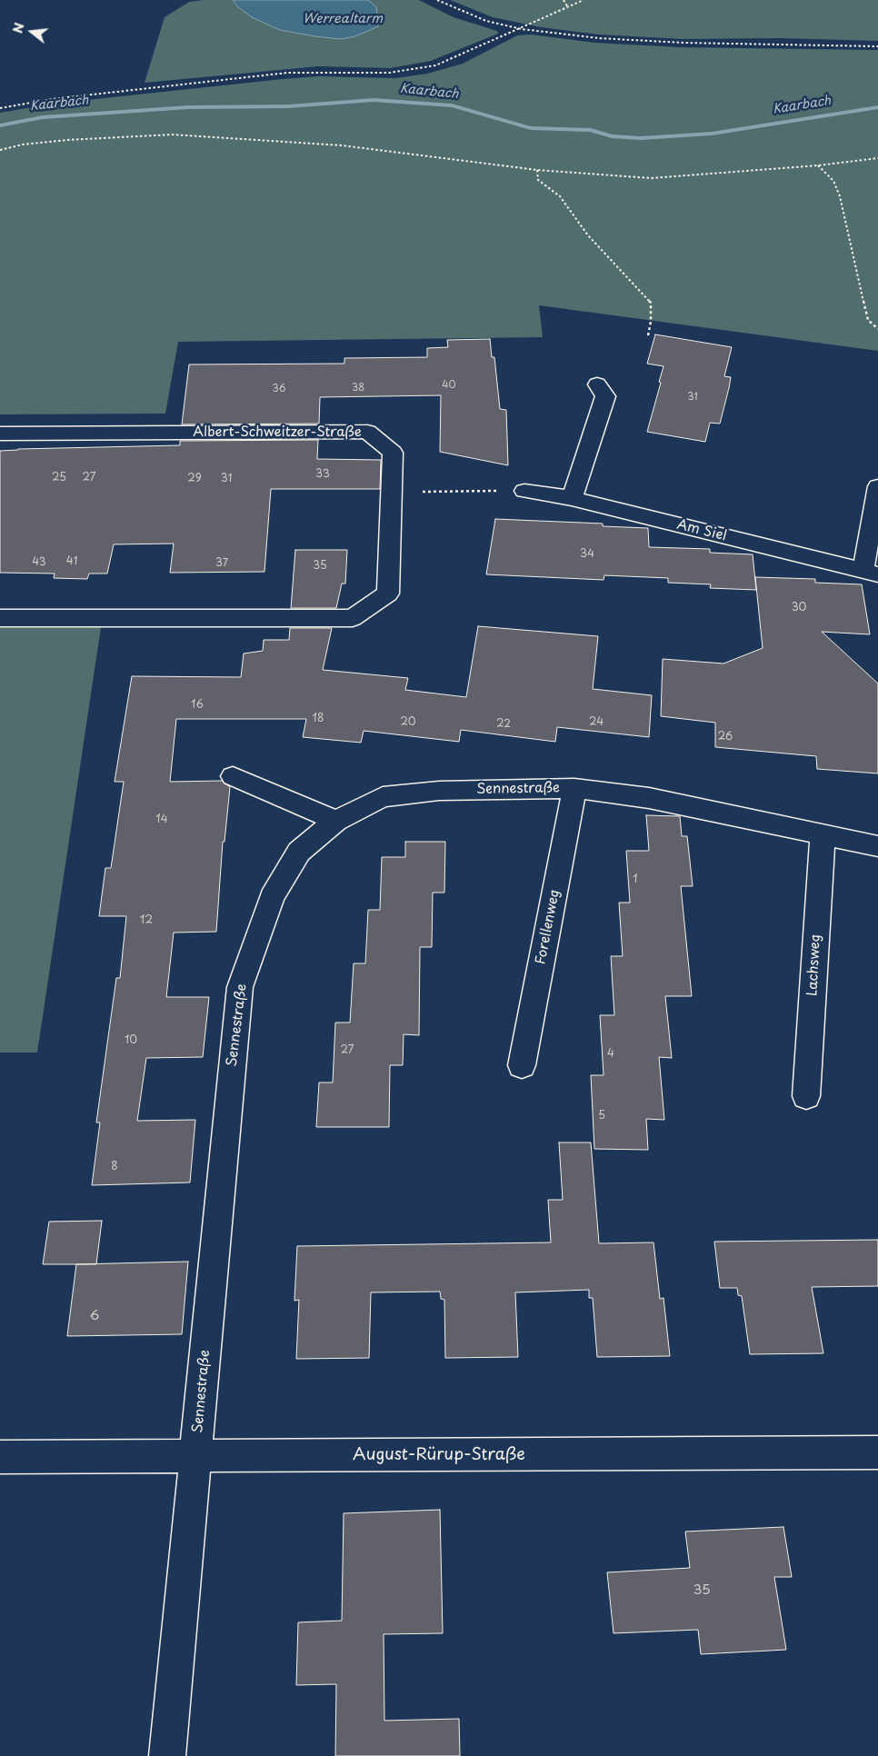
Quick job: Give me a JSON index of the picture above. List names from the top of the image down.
{
  "streets": {
    "street": [
      "Albert-Schweitzer-Straße",
      "Am Siel",
      "Sennestraße",
      "Forellenweg",
      "Lachsweg",
      "August-Rürup-Straße"
    ]
  },
  "crossings": [
    ["Sennestraße", "Forellenweg"],
    ["Sennestraße", "Lachsweg"],
    ["Sennestraße", "August-Rürup-Straße"]
  ],
  "water": ["Werrealtarm", "Kaarbach"],
  "house_numbers": [
    "40",
    "38",
    "36",
    "31",
    "33",
    "25",
    "27",
    "29",
    "31",
    "34",
    "41",
    "43",
    "37",
    "35",
    "30",
    "16",
    "18",
    "20",
    "24",
    "22",
    "26",
    "14",
    "1",
    "12",
    "10",
    "27",
    "4",
    "5",
    "8",
    "6",
    "35"
  ],
  "north": "left"
}
